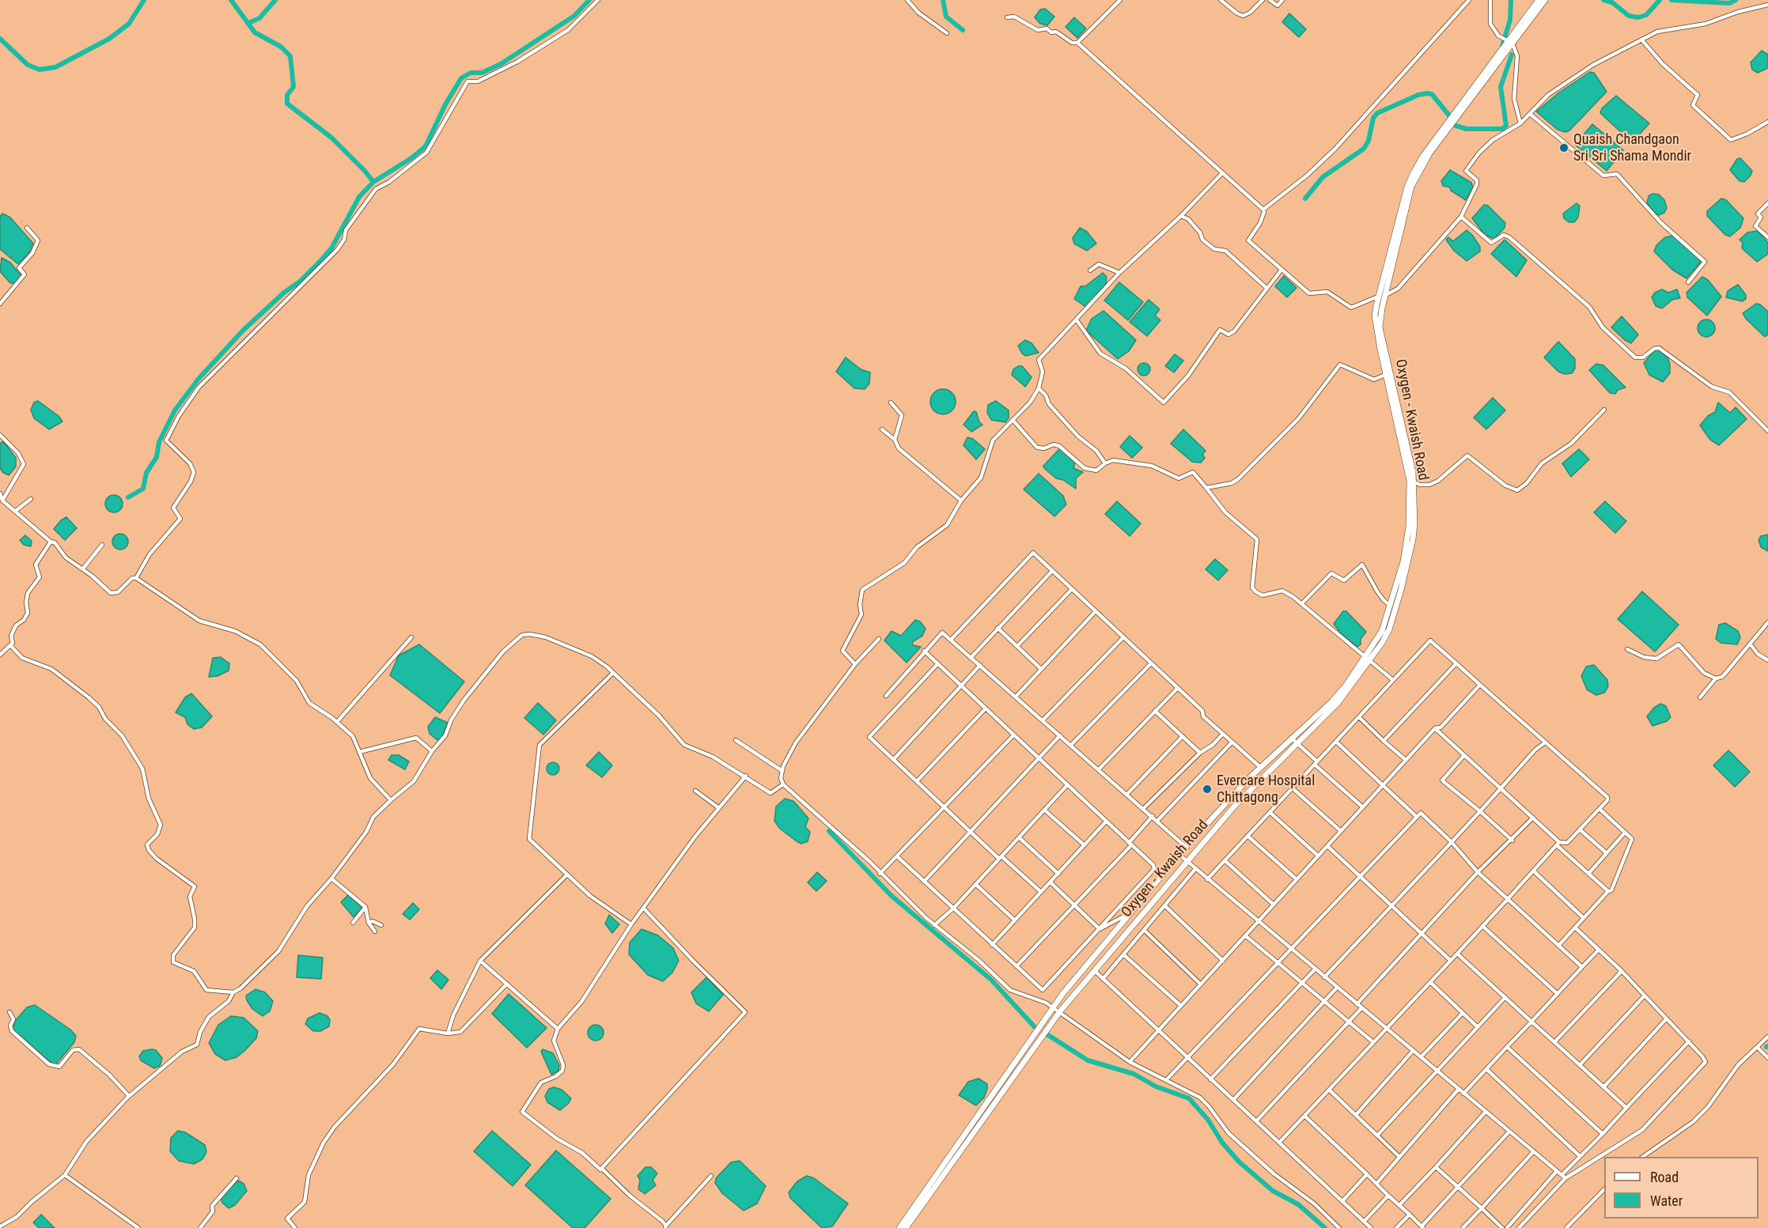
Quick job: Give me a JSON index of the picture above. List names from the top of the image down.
{
  "streets": {
    "main road": ["Oxygen - Kwaish Road"]
  },
  "places": ["Quaish Chandgaon Sri Sri Shama Mondir", "Evercare Hospital Chittagong"],
  "legend": ["Road", "Water"]
}
